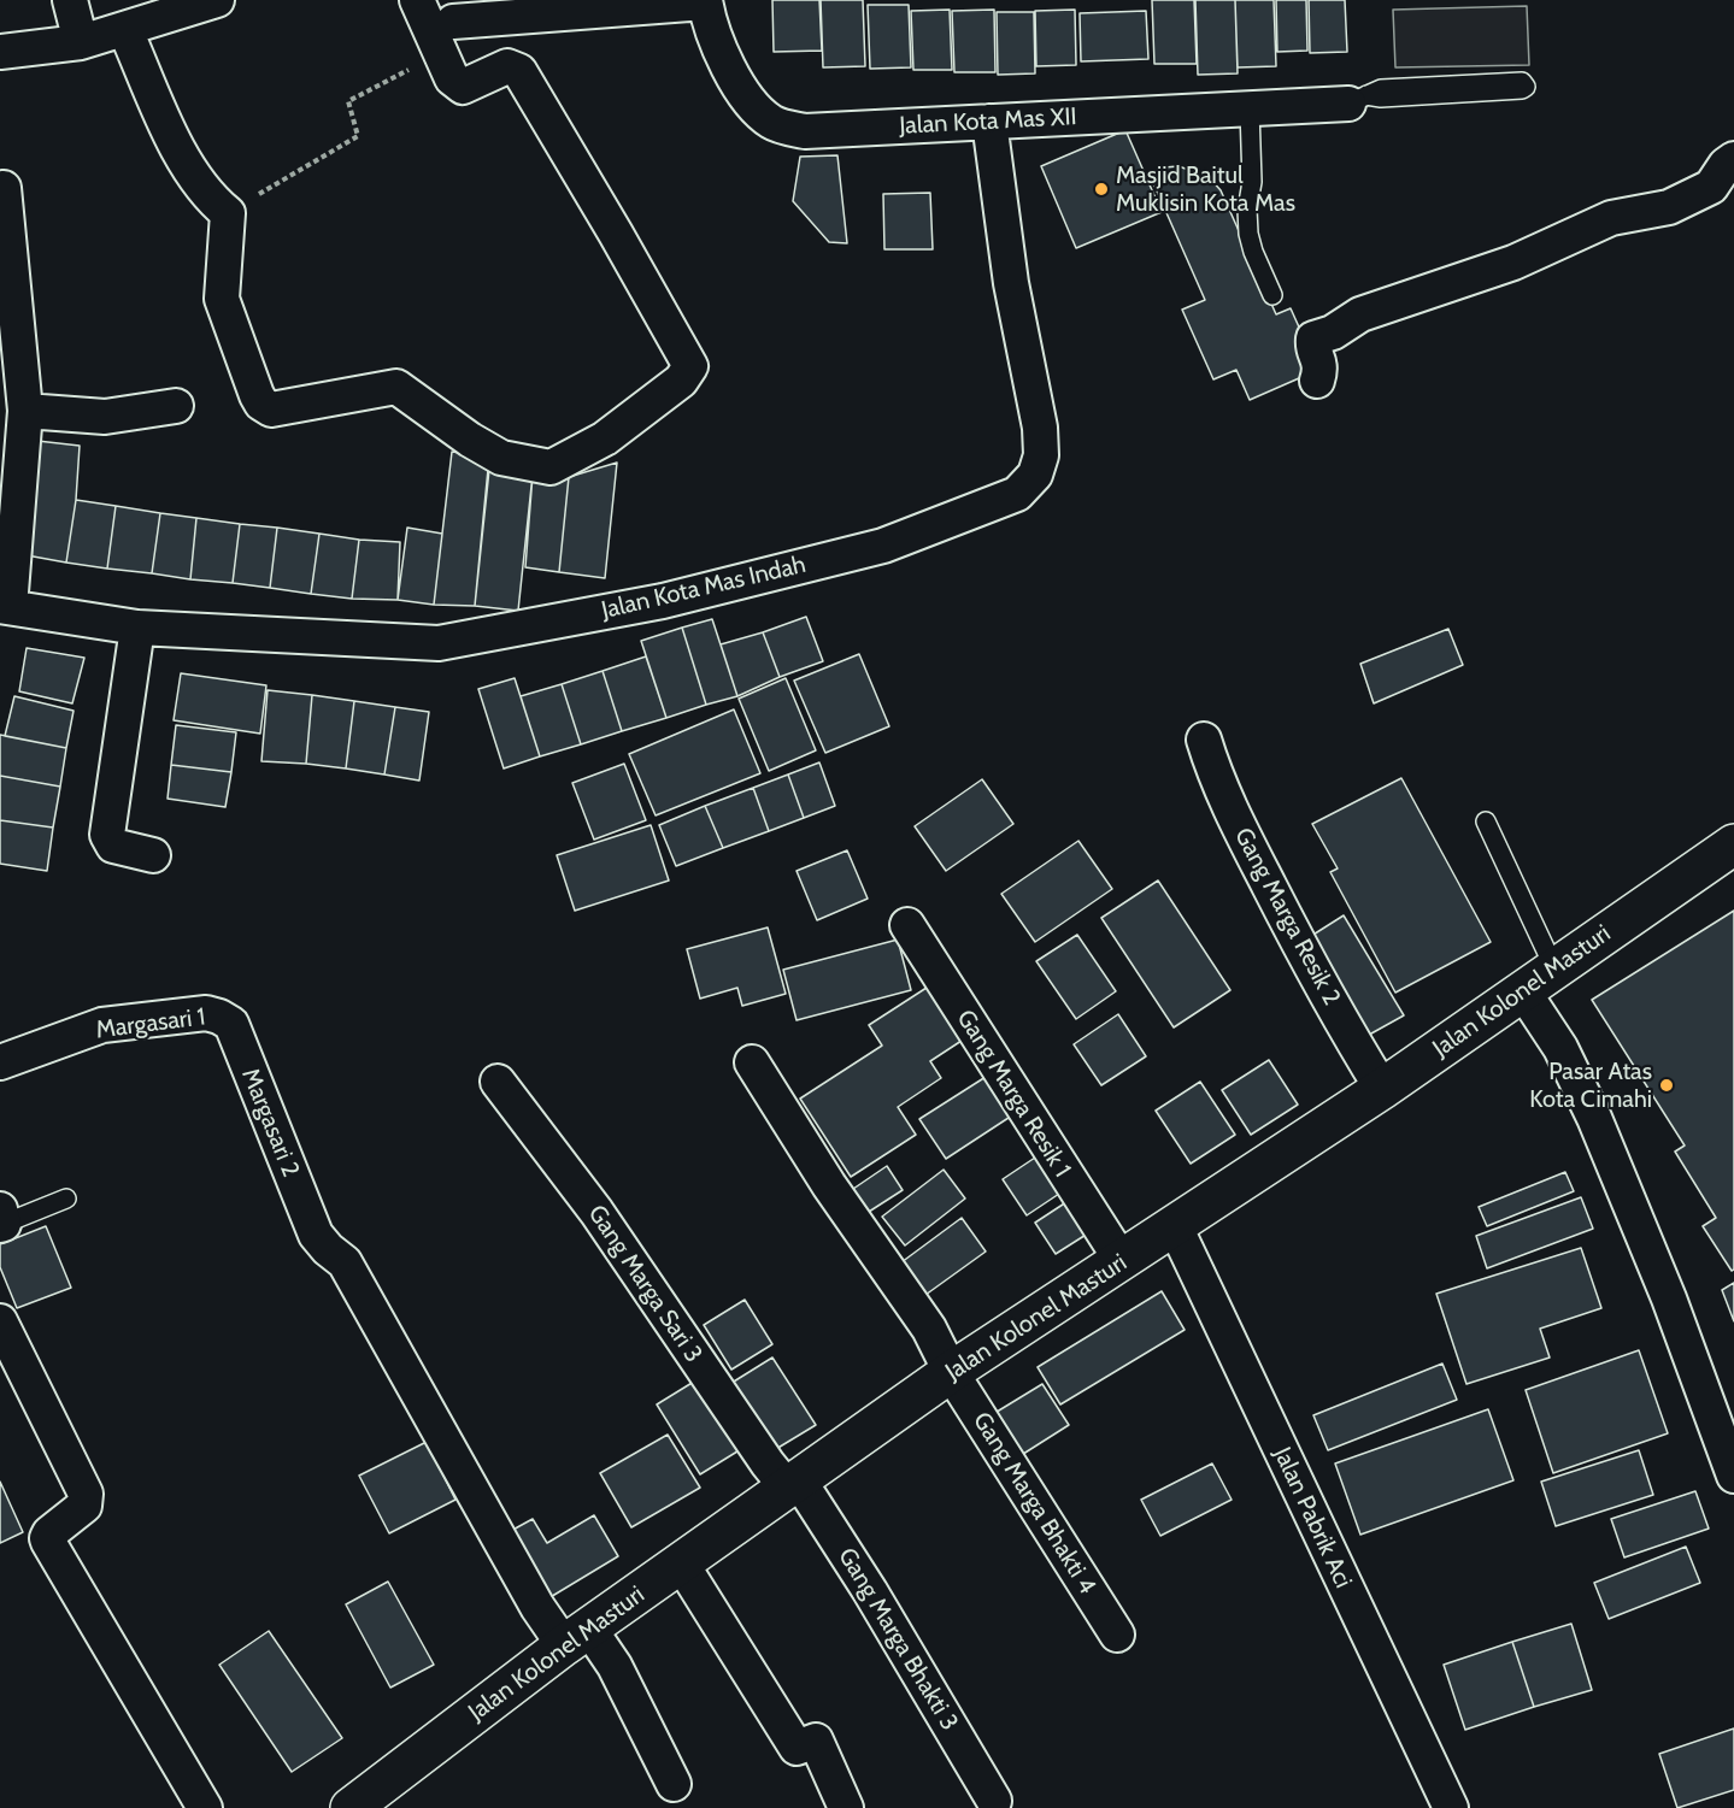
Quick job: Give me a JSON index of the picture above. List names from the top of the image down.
{
  "streets": {
    "main road": ["Jalan Kolonel Masturi"],
    "street": [
      "Jalan Kota Mas XII",
      "Jalan Kota Mas Indah",
      "Gang Marga Resik 2",
      "Margasari 1",
      "Gang Marga Resik 1",
      "Margasari 2",
      "Gang Marga Sari 3",
      "Gang Marga Bhakti 4",
      "Jalan Pabrik Aci",
      "Gang Marga Bhakti 3"
    ]
  },
  "crossings": [
    ["Jalan Kota Mas XII", "Jalan Kota Mas Indah"],
    ["Gang Marga Resik 2", "Jalan Kolonel Masturi"],
    ["Jalan Kolonel Masturi", "Gang Marga Resik 1"],
    ["Jalan Kolonel Masturi", "Margasari 2"],
    ["Jalan Kolonel Masturi", "Gang Marga Sari 3"],
    ["Jalan Kolonel Masturi", "Gang Marga Bhakti 4"],
    ["Jalan Kolonel Masturi", "Jalan Pabrik Aci"],
    ["Jalan Kolonel Masturi", "Gang Marga Bhakti 3"],
    ["Margasari 1", "Margasari 2"],
    ["Gang Marga Sari 3", "Gang Marga Bhakti 3"]
  ],
  "places": ["Masjid Baitul Muklisin Kota Mas", "Pasar Atas Kota Cimahi"]
}
